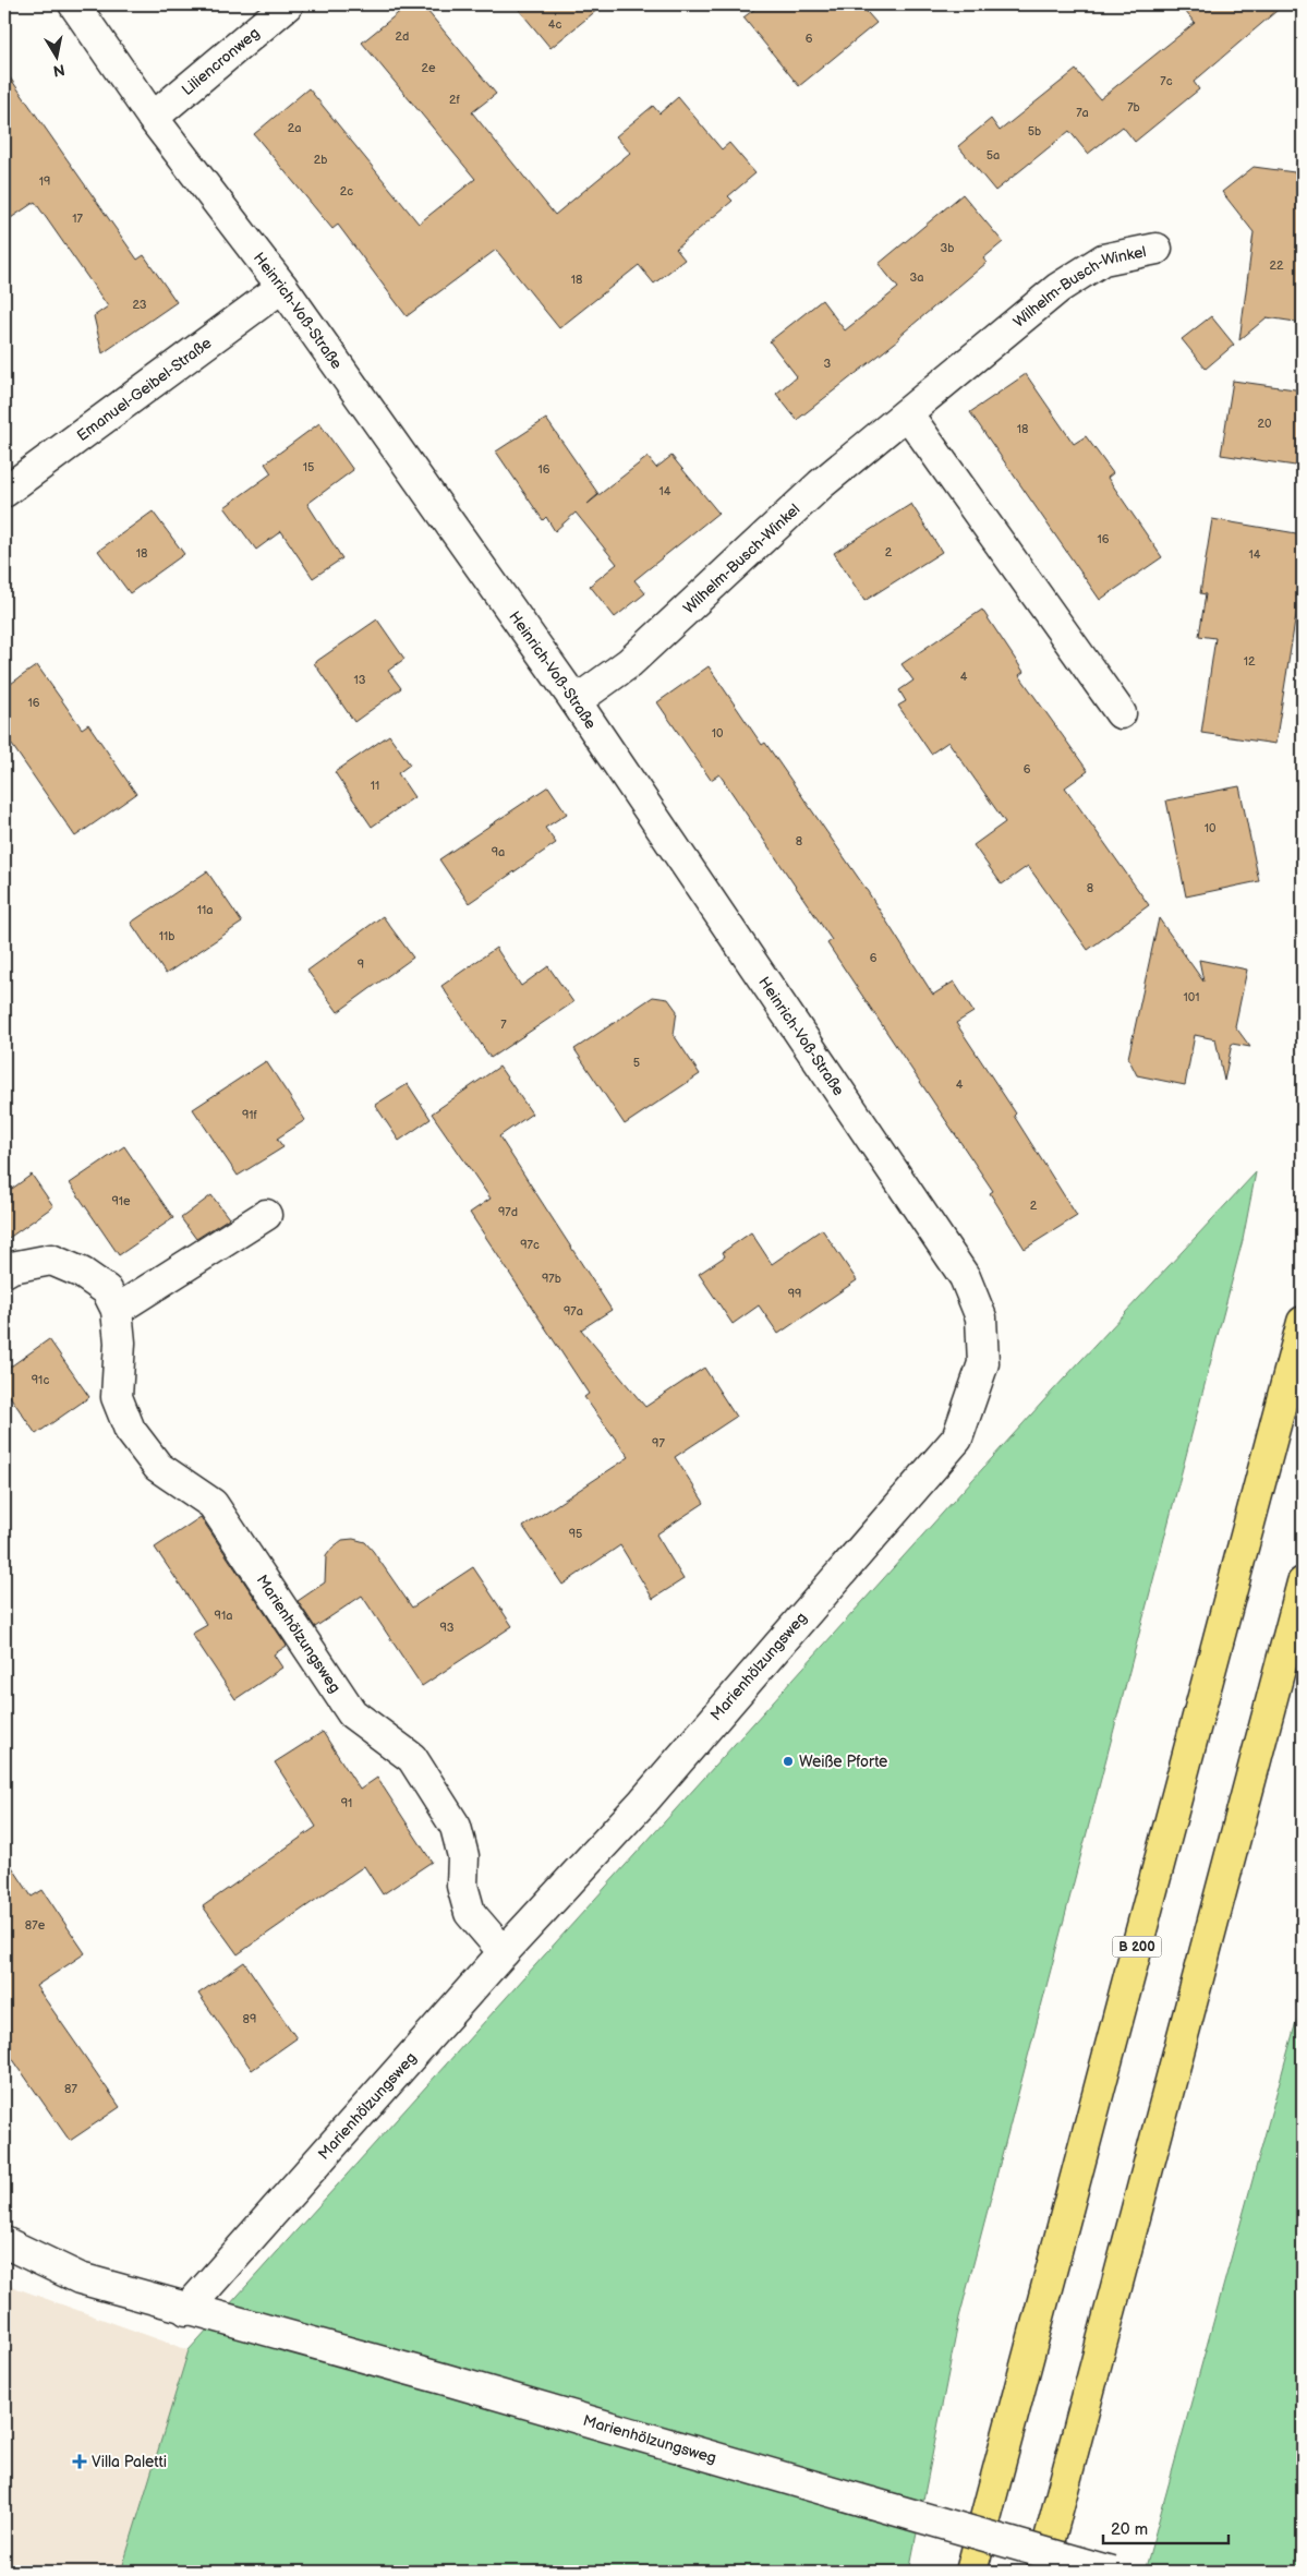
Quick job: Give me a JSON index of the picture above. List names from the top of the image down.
{
  "streets": {
    "highway": ["B 200"],
    "street": [
      "Liliencronweg",
      "Wilhelm-Busch-Winkel",
      "Heinrich-Voß-Straße",
      "Emanuel-Geibel-Straße",
      "Marienhölzungsweg"
    ]
  },
  "crossings": [
    ["Liliencronweg", "Heinrich-Voß-Straße"],
    ["Wilhelm-Busch-Winkel", "Heinrich-Voß-Straße"],
    ["Heinrich-Voß-Straße", "Emanuel-Geibel-Straße"],
    ["Heinrich-Voß-Straße", "Marienhölzungsweg"]
  ],
  "places": {
    "other": ["Weiße Pforte"],
    "health": ["Villa Paletti"]
  },
  "house_numbers": [
    "4c",
    "2d",
    "6",
    "2e",
    "7c",
    "2f",
    "7b",
    "7a",
    "2a",
    "5b",
    "5a",
    "2b",
    "19",
    "2c",
    "17",
    "3b",
    "22",
    "3a",
    "18",
    "23",
    "3",
    "20",
    "18",
    "15",
    "16",
    "14",
    "16",
    "2",
    "18",
    "14",
    "12",
    "4",
    "13",
    "16",
    "10",
    "6",
    "11",
    "10",
    "8",
    "9a",
    "8",
    "11a",
    "11b",
    "6",
    "9",
    "101",
    "7",
    "5",
    "4",
    "91f",
    "91e",
    "2",
    "97d",
    "97c",
    "97b",
    "99",
    "97a",
    "91c",
    "97",
    "95",
    "91a",
    "93",
    "91",
    "87e",
    "89",
    "87"
  ],
  "scale_bar": "20 m",
  "north": "bottom"
}
